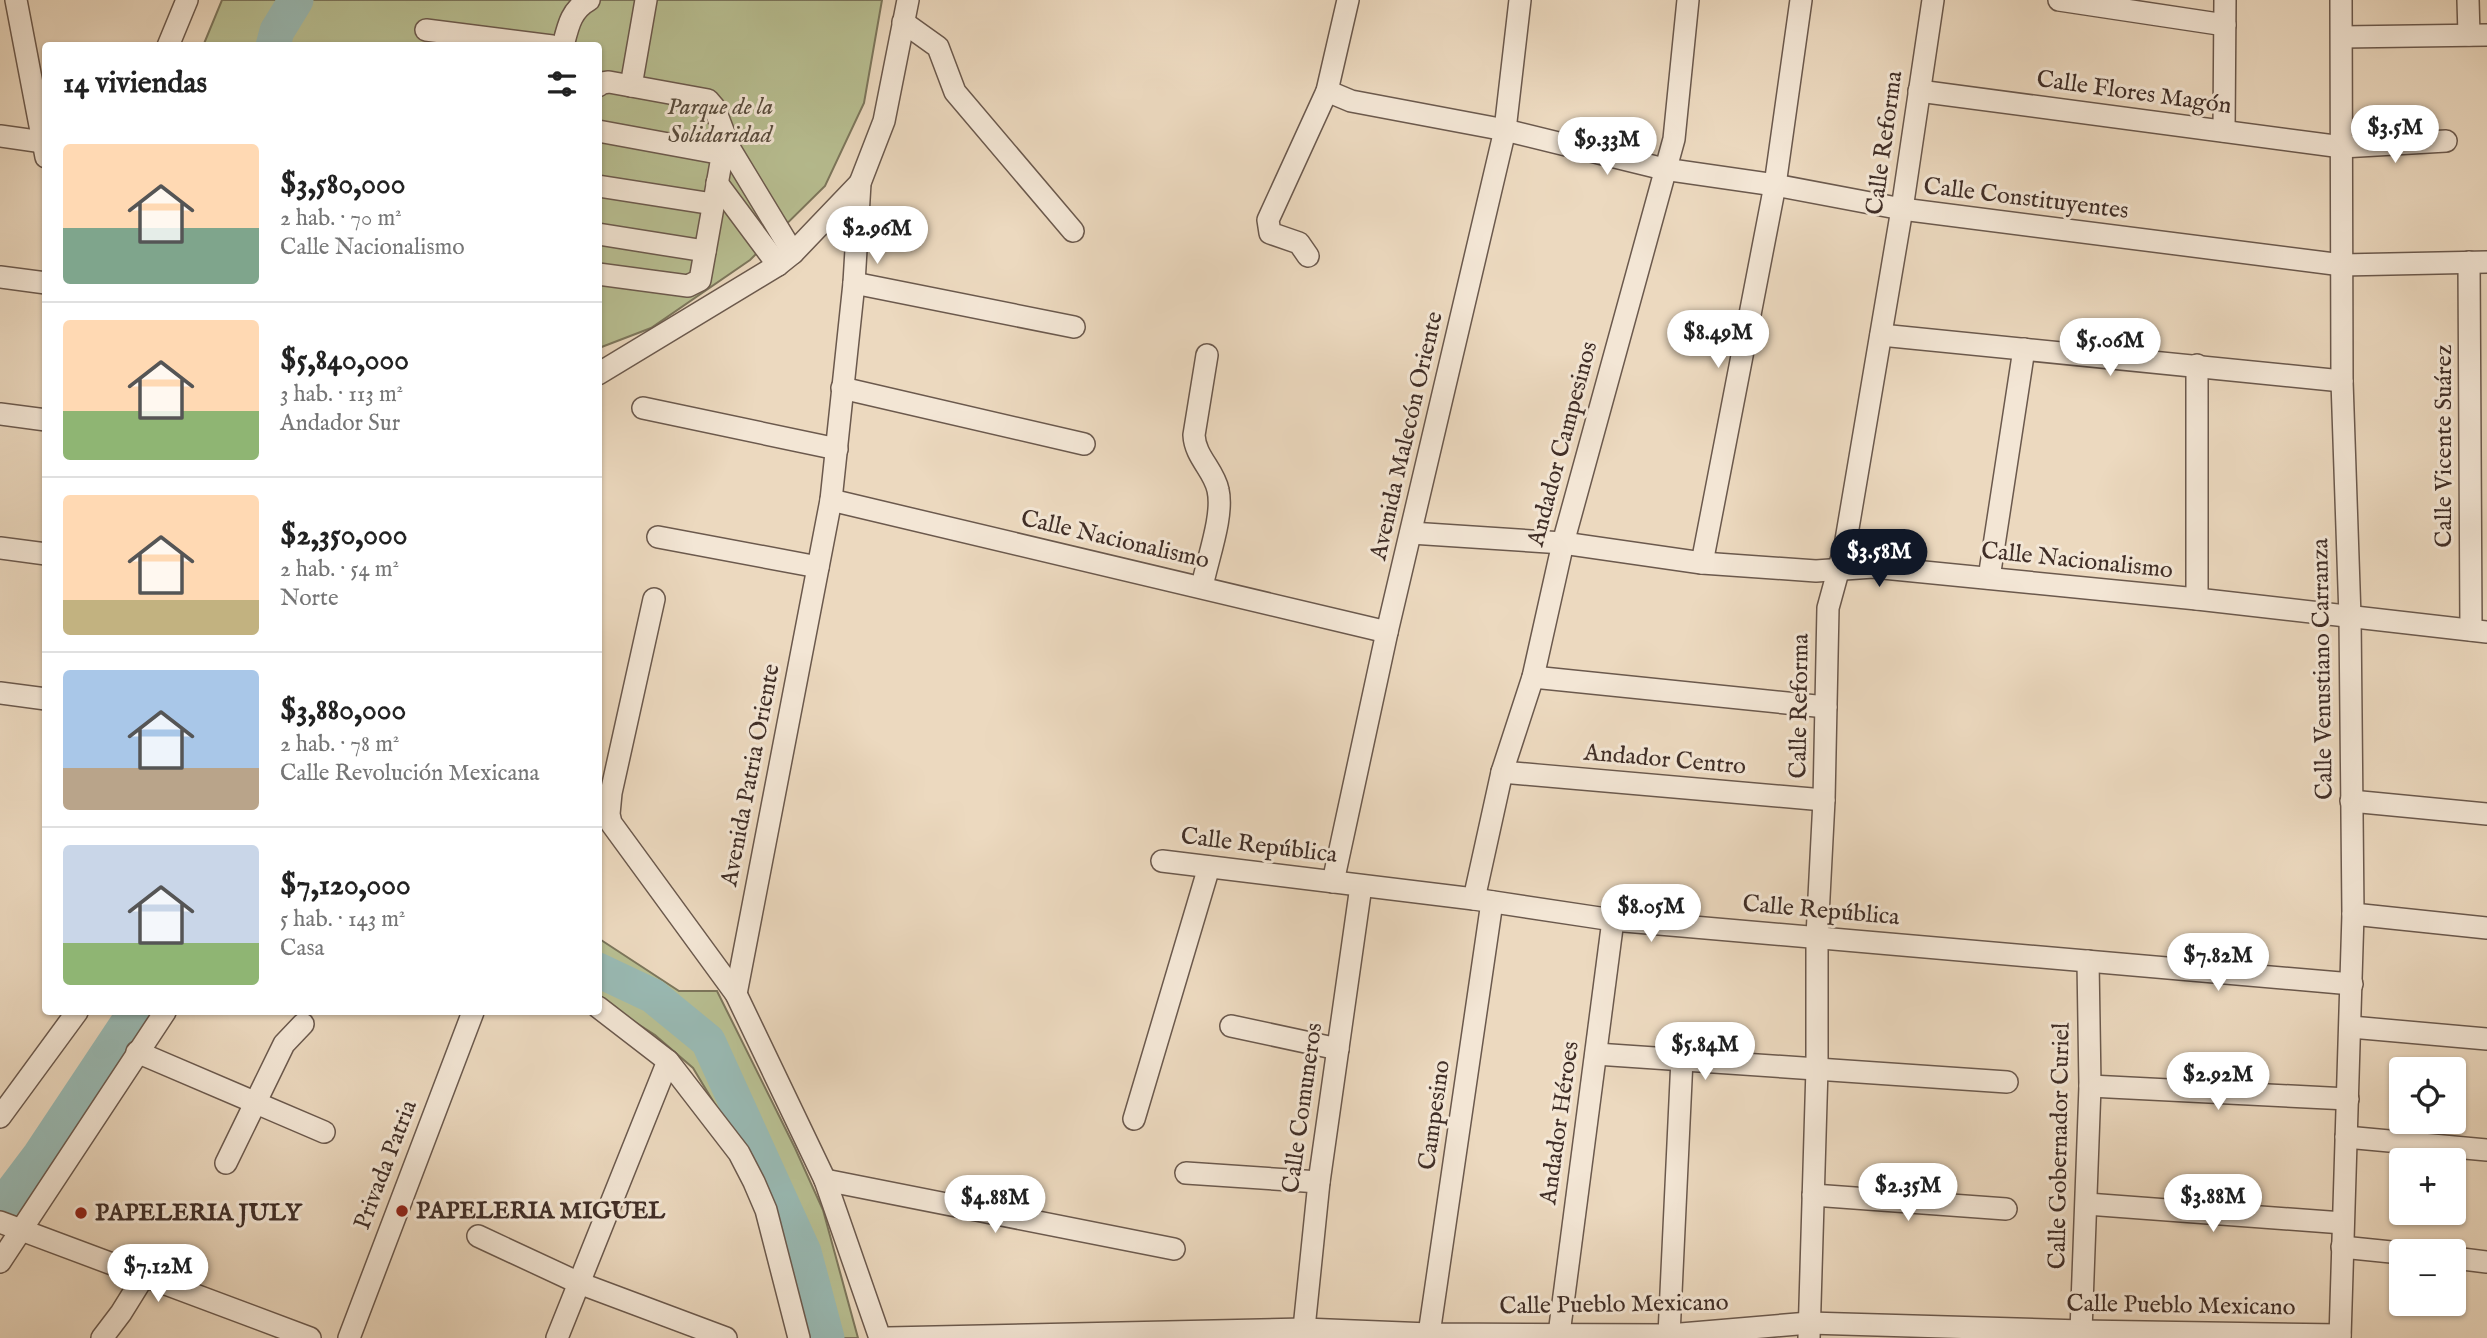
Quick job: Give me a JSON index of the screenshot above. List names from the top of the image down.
{
  "streets": {
    "street": [
      "Calle Flores Magón",
      "Calle Reforma",
      "Calle Constituyentes",
      "Avenida Malecón Oriente",
      "Andador Campesinos",
      "Calle Vicente Suárez",
      "Calle Nacionalismo",
      "Calle Venustiano Carranza",
      "Andador Centro",
      "Avenida Patria Oriente",
      "Calle República",
      "Calle Comuneros",
      "Campesino",
      "Andador Héroes",
      "Calle Gobernador Curiel",
      "Privada Patria",
      "Calle Pueblo Mexicano"
    ]
  },
  "crossings": [
    ["Calle Flores Magón", "Calle Reforma"],
    ["Calle Flores Magón", "Calle Venustiano Carranza"],
    ["Calle Reforma", "Calle Constituyentes"],
    ["Calle Reforma", "Calle Nacionalismo"],
    ["Calle Reforma", "Andador Centro"],
    ["Calle Reforma", "Calle República"],
    ["Calle Reforma", "Calle Pueblo Mexicano"],
    ["Calle Constituyentes", "Avenida Malecón Oriente"],
    ["Calle Constituyentes", "Andador Campesinos"],
    ["Calle Constituyentes", "Calle Vicente Suárez"],
    ["Calle Constituyentes", "Calle Venustiano Carranza"],
    ["Avenida Malecón Oriente", "Calle Nacionalismo"],
    ["Avenida Malecón Oriente", "Calle República"],
    ["Andador Campesinos", "Calle Nacionalismo"],
    ["Andador Campesinos", "Andador Centro"],
    ["Andador Campesinos", "Calle República"],
    ["Andador Campesinos", "Campesino"],
    ["Calle Vicente Suárez", "Calle Nacionalismo"],
    ["Calle Nacionalismo", "Calle Venustiano Carranza"],
    ["Calle Nacionalismo", "Avenida Patria Oriente"],
    ["Calle Venustiano Carranza", "Calle República"],
    ["Calle Venustiano Carranza", "Calle Pueblo Mexicano"],
    ["Calle República", "Calle Comuneros"],
    ["Calle República", "Campesino"],
    ["Calle República", "Andador Héroes"],
    ["Calle República", "Calle Gobernador Curiel"],
    ["Calle Comuneros", "Calle Pueblo Mexicano"],
    ["Campesino", "Calle Pueblo Mexicano"],
    ["Andador Héroes", "Calle Pueblo Mexicano"],
    ["Calle Gobernador Curiel", "Calle Pueblo Mexicano"]
  ],
  "parks": ["Parque de la Solidaridad"],
  "places": ["PAPELERIA MIGUEL", "PAPELERIA JULY"],
  "page": {
    "heading": "14 viviendas",
    "price": [
      "$3.5M",
      "$9.33M",
      "$2.96M",
      "$8.49M",
      "$5.06M",
      "$3.58M",
      "$8.05M",
      "$7.82M",
      "$5.84M",
      "$2.92M",
      "$2.35M",
      "$3.88M",
      "$4.88M",
      "$7.12M"
    ],
    "list": [
      {
        "name": "$3,580,000",
        "note": "2 hab. · 70 m² · Calle Nacionalismo"
      },
      {
        "name": "$5,840,000",
        "note": "3 hab. · 113 m² · Andador Sur"
      },
      {
        "name": "$2,350,000",
        "note": "2 hab. · 54 m² · Norte"
      },
      {
        "name": "$3,880,000",
        "note": "2 hab. · 78 m² · Calle Revolución Mexicana"
      },
      {
        "name": "$7,120,000",
        "note": "5 hab. · 143 m² · Casa"
      }
    ],
    "map_buttons": ["+", "−"]
  }
}
